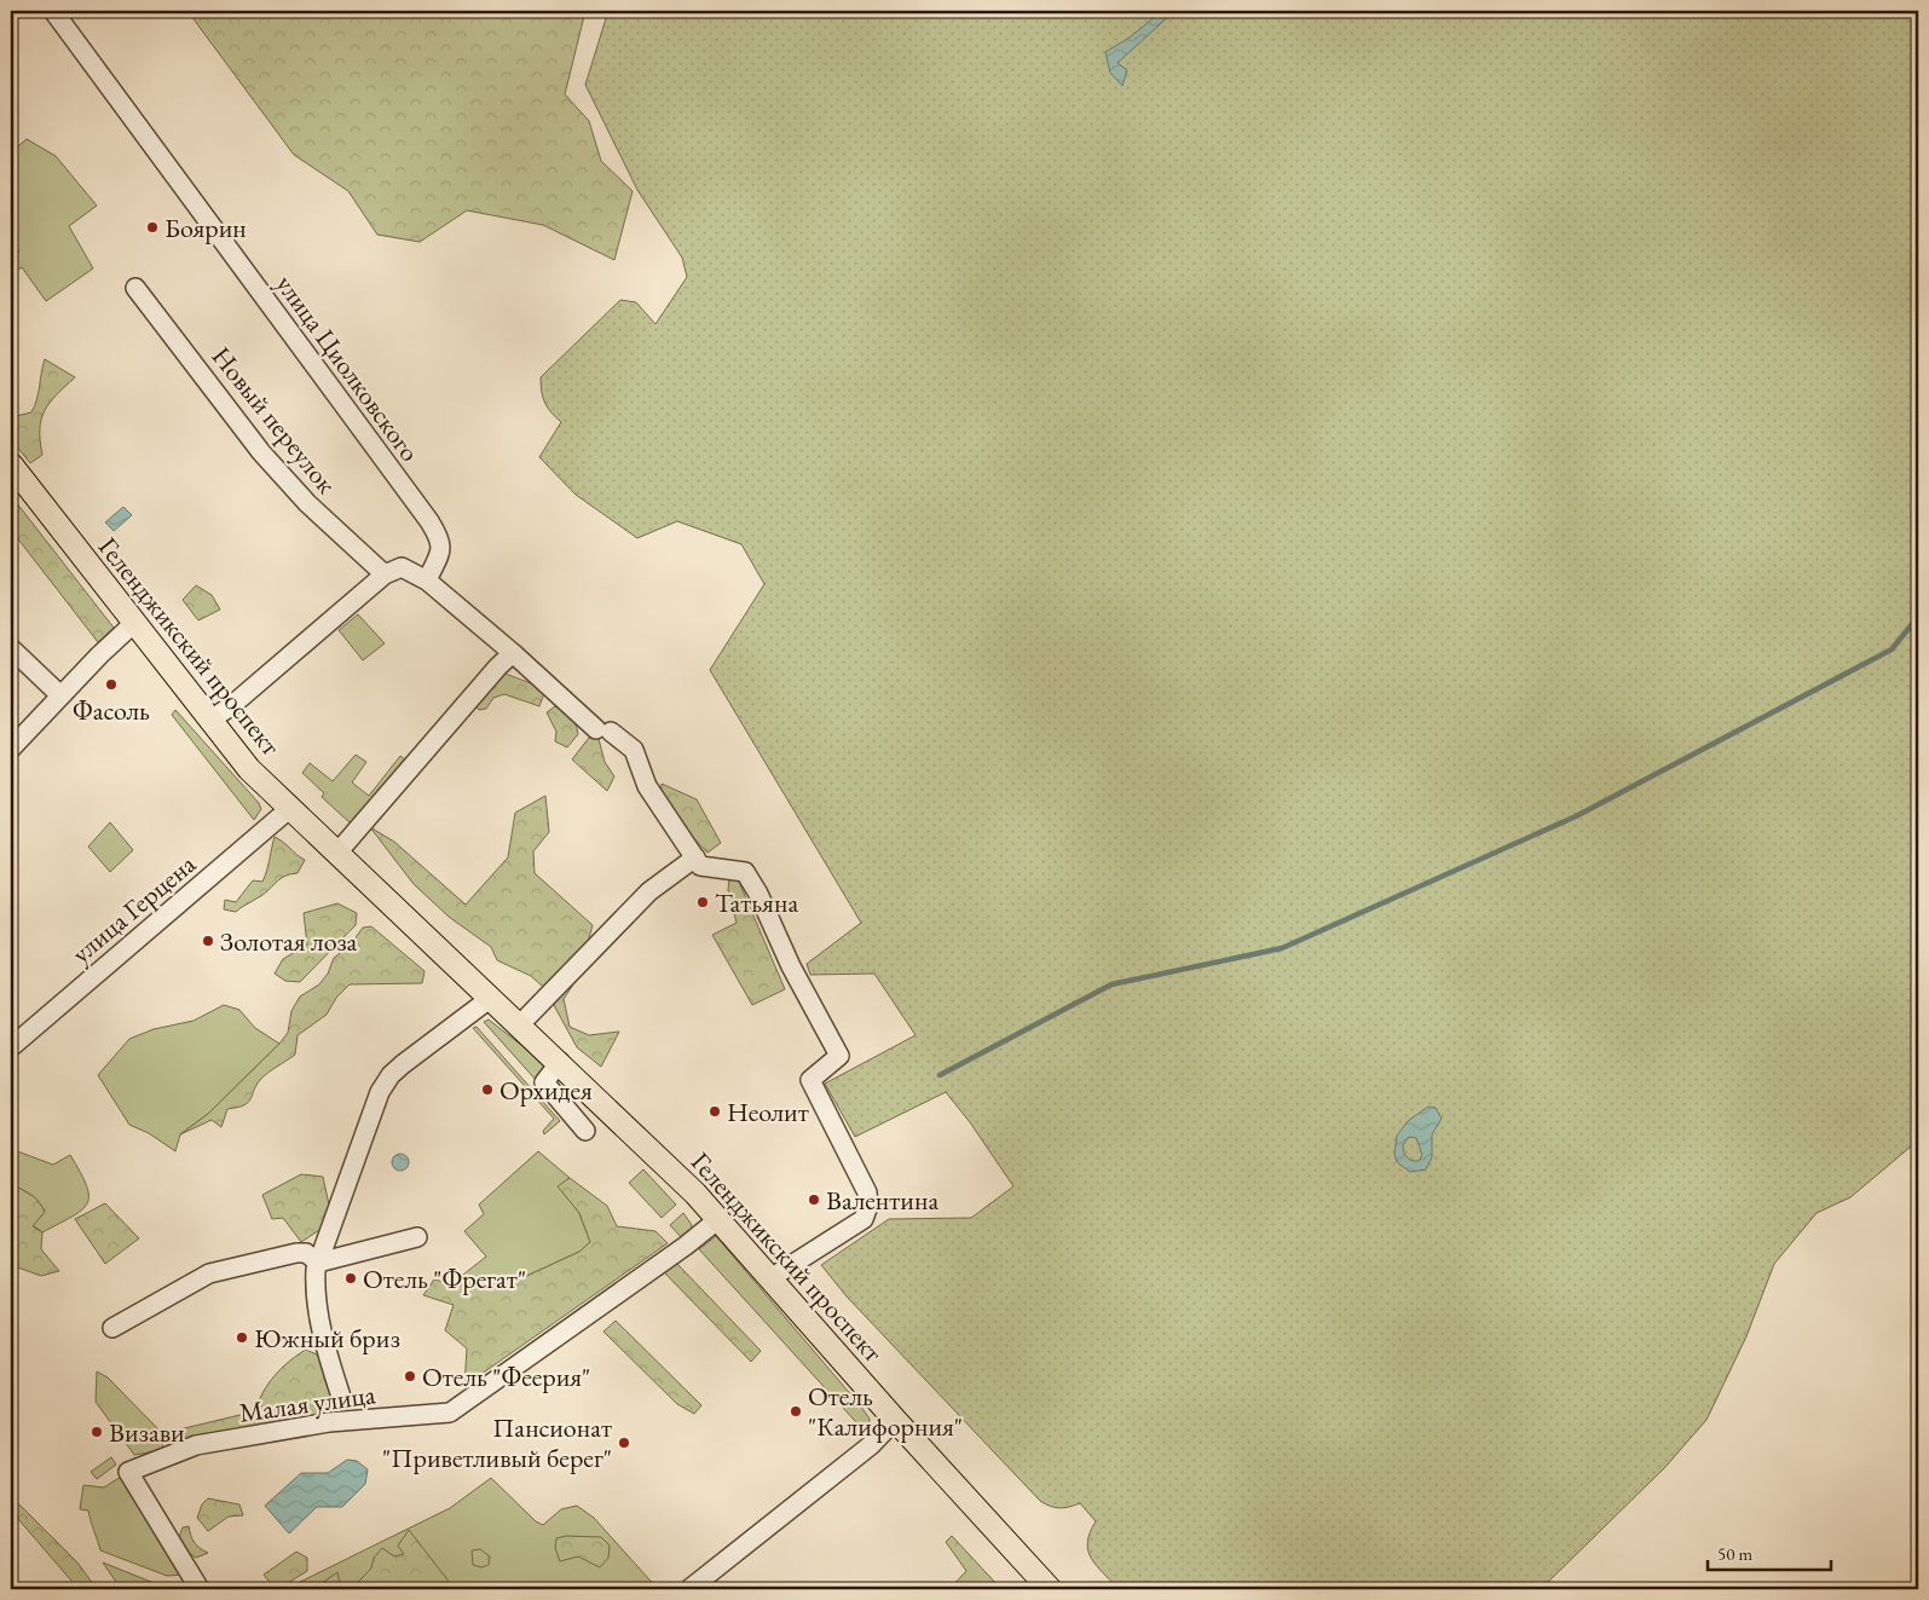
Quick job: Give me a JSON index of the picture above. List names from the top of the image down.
{
  "streets": {
    "main road": ["Геленджикский проспект"],
    "street": [
      "улица Циолковского",
      "Новый переулок",
      "улица Герцена",
      "Малая улица"
    ]
  },
  "crossings": [
    ["Геленджикский проспект", "улица Герцена"],
    ["Геленджикский проспект", "Малая улица"]
  ],
  "places": [
    "Боярин",
    "Фасоль",
    "Татьяна",
    "Золотая лоза",
    "Орхидея",
    "Неолит",
    "Валентина",
    "Отель \"Фрегат\"",
    "Южный бриз",
    "Отель \"Феерия\"",
    "Отель \"Калифорния\"",
    "Визави",
    "Пансионат \"Приветливый берег\""
  ],
  "scale_bar": "50 m"
}
